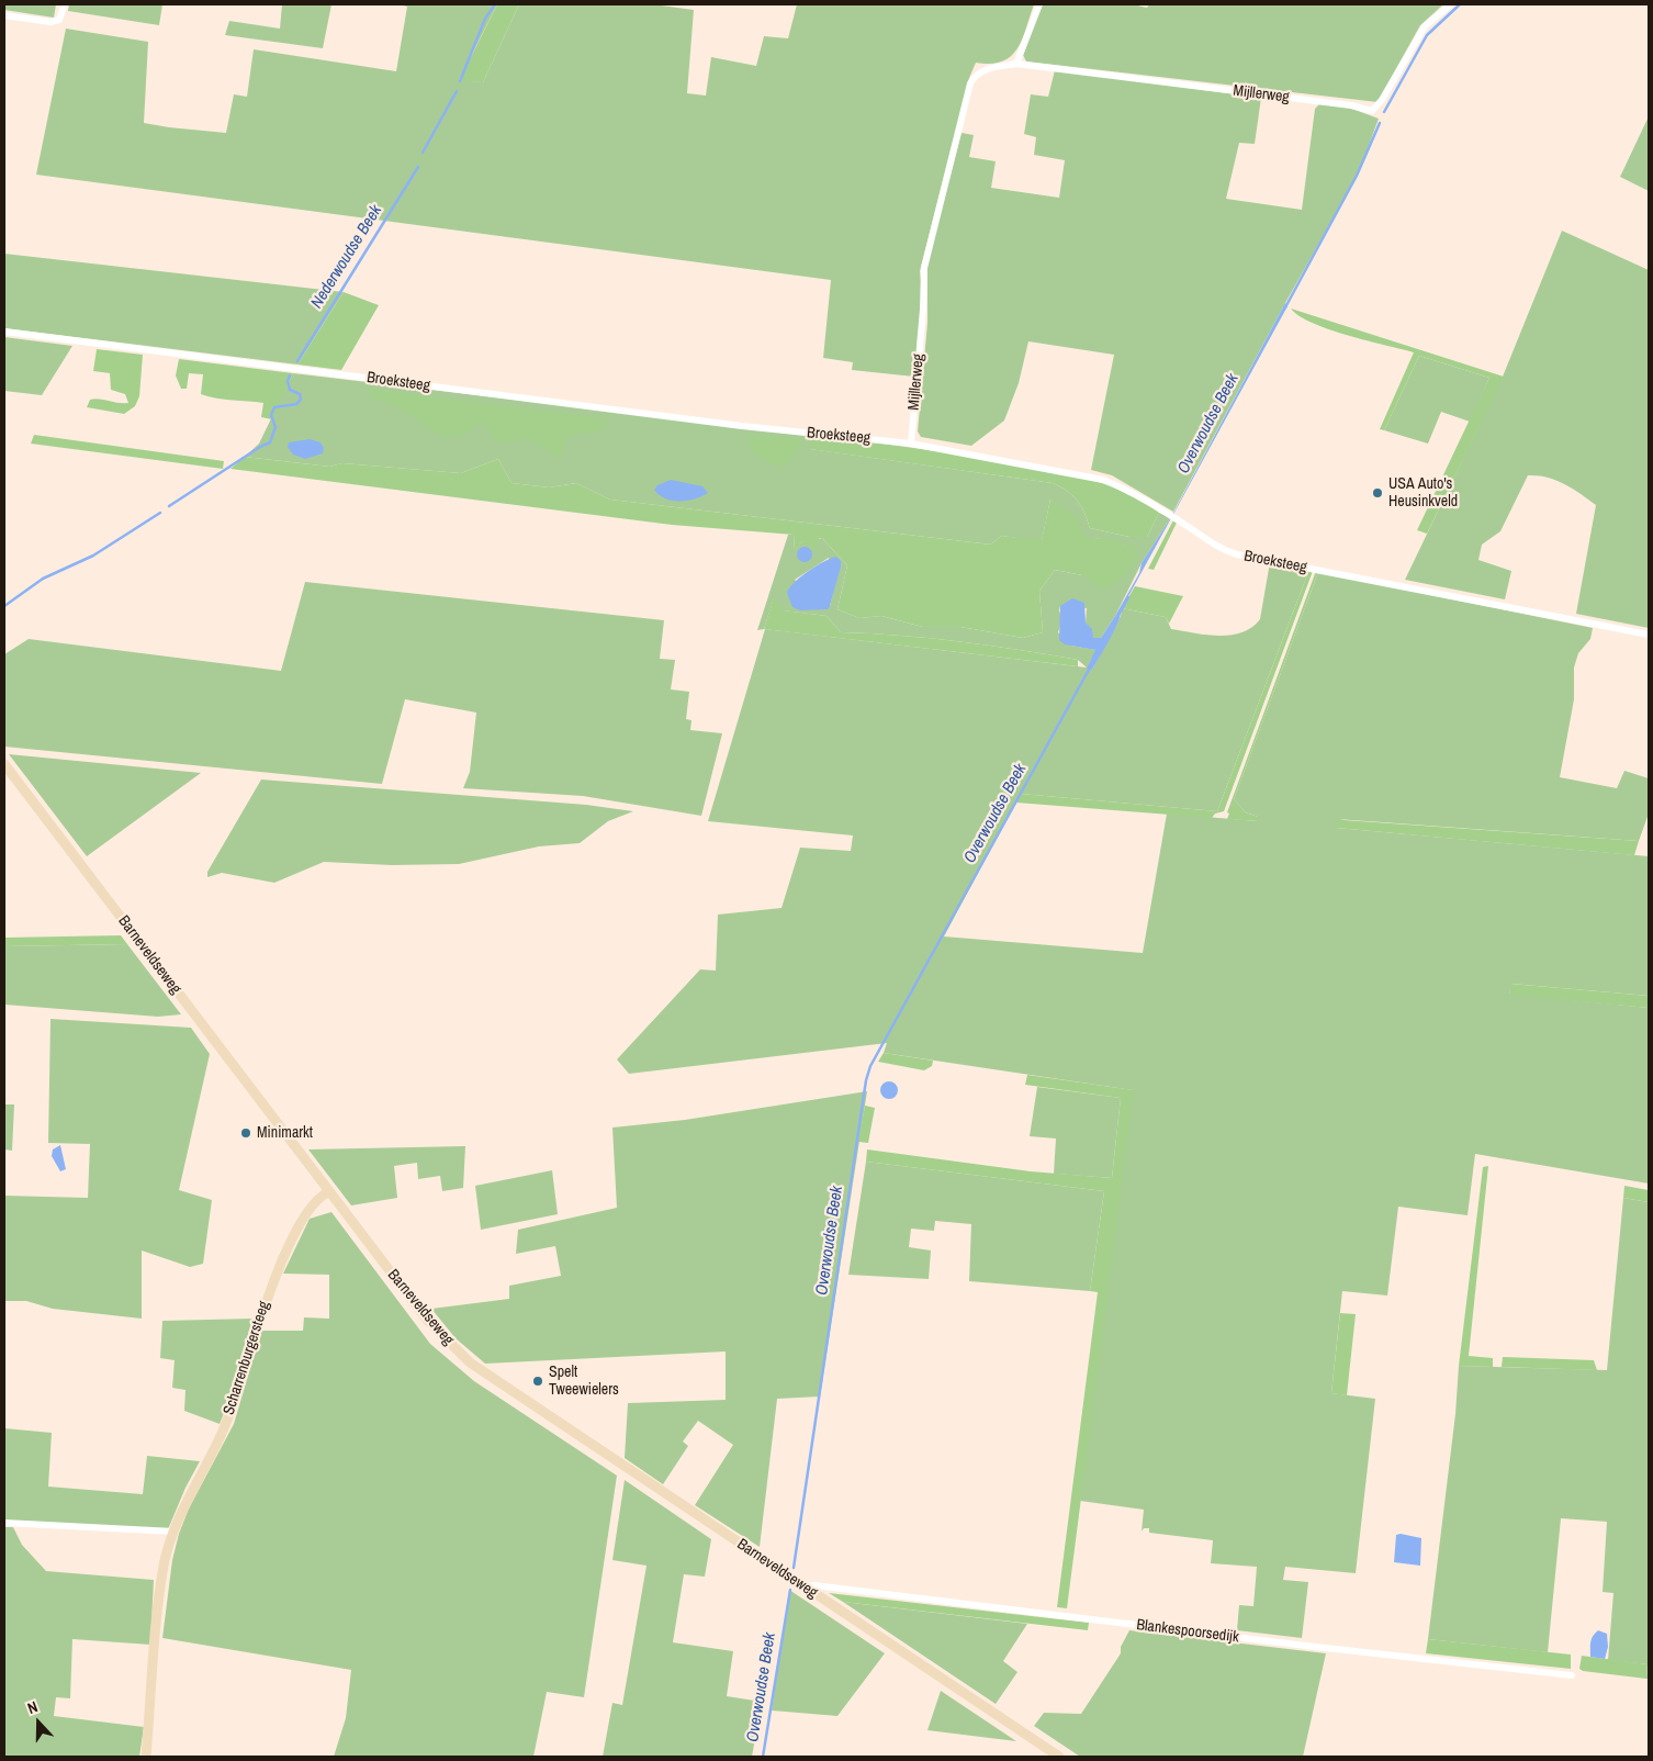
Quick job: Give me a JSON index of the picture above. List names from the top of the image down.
{
  "streets": {
    "main road": ["Barneveldseweg", "Scharrenburgersteeg"],
    "street": ["Mijllerweg", "Broeksteeg", "Blankespoorsedijk"]
  },
  "crossings": [
    ["Mijllerweg", "Broeksteeg"],
    ["Barneveldseweg", "Scharrenburgersteeg"],
    ["Barneveldseweg", "Blankespoorsedijk"]
  ],
  "water": ["Nederwoudse Beek", "Overwoudse Beek"],
  "places": ["USA Auto's Heusinkveld", "Minimarkt", "Spelt Tweewielers"],
  "north": "top"
}
